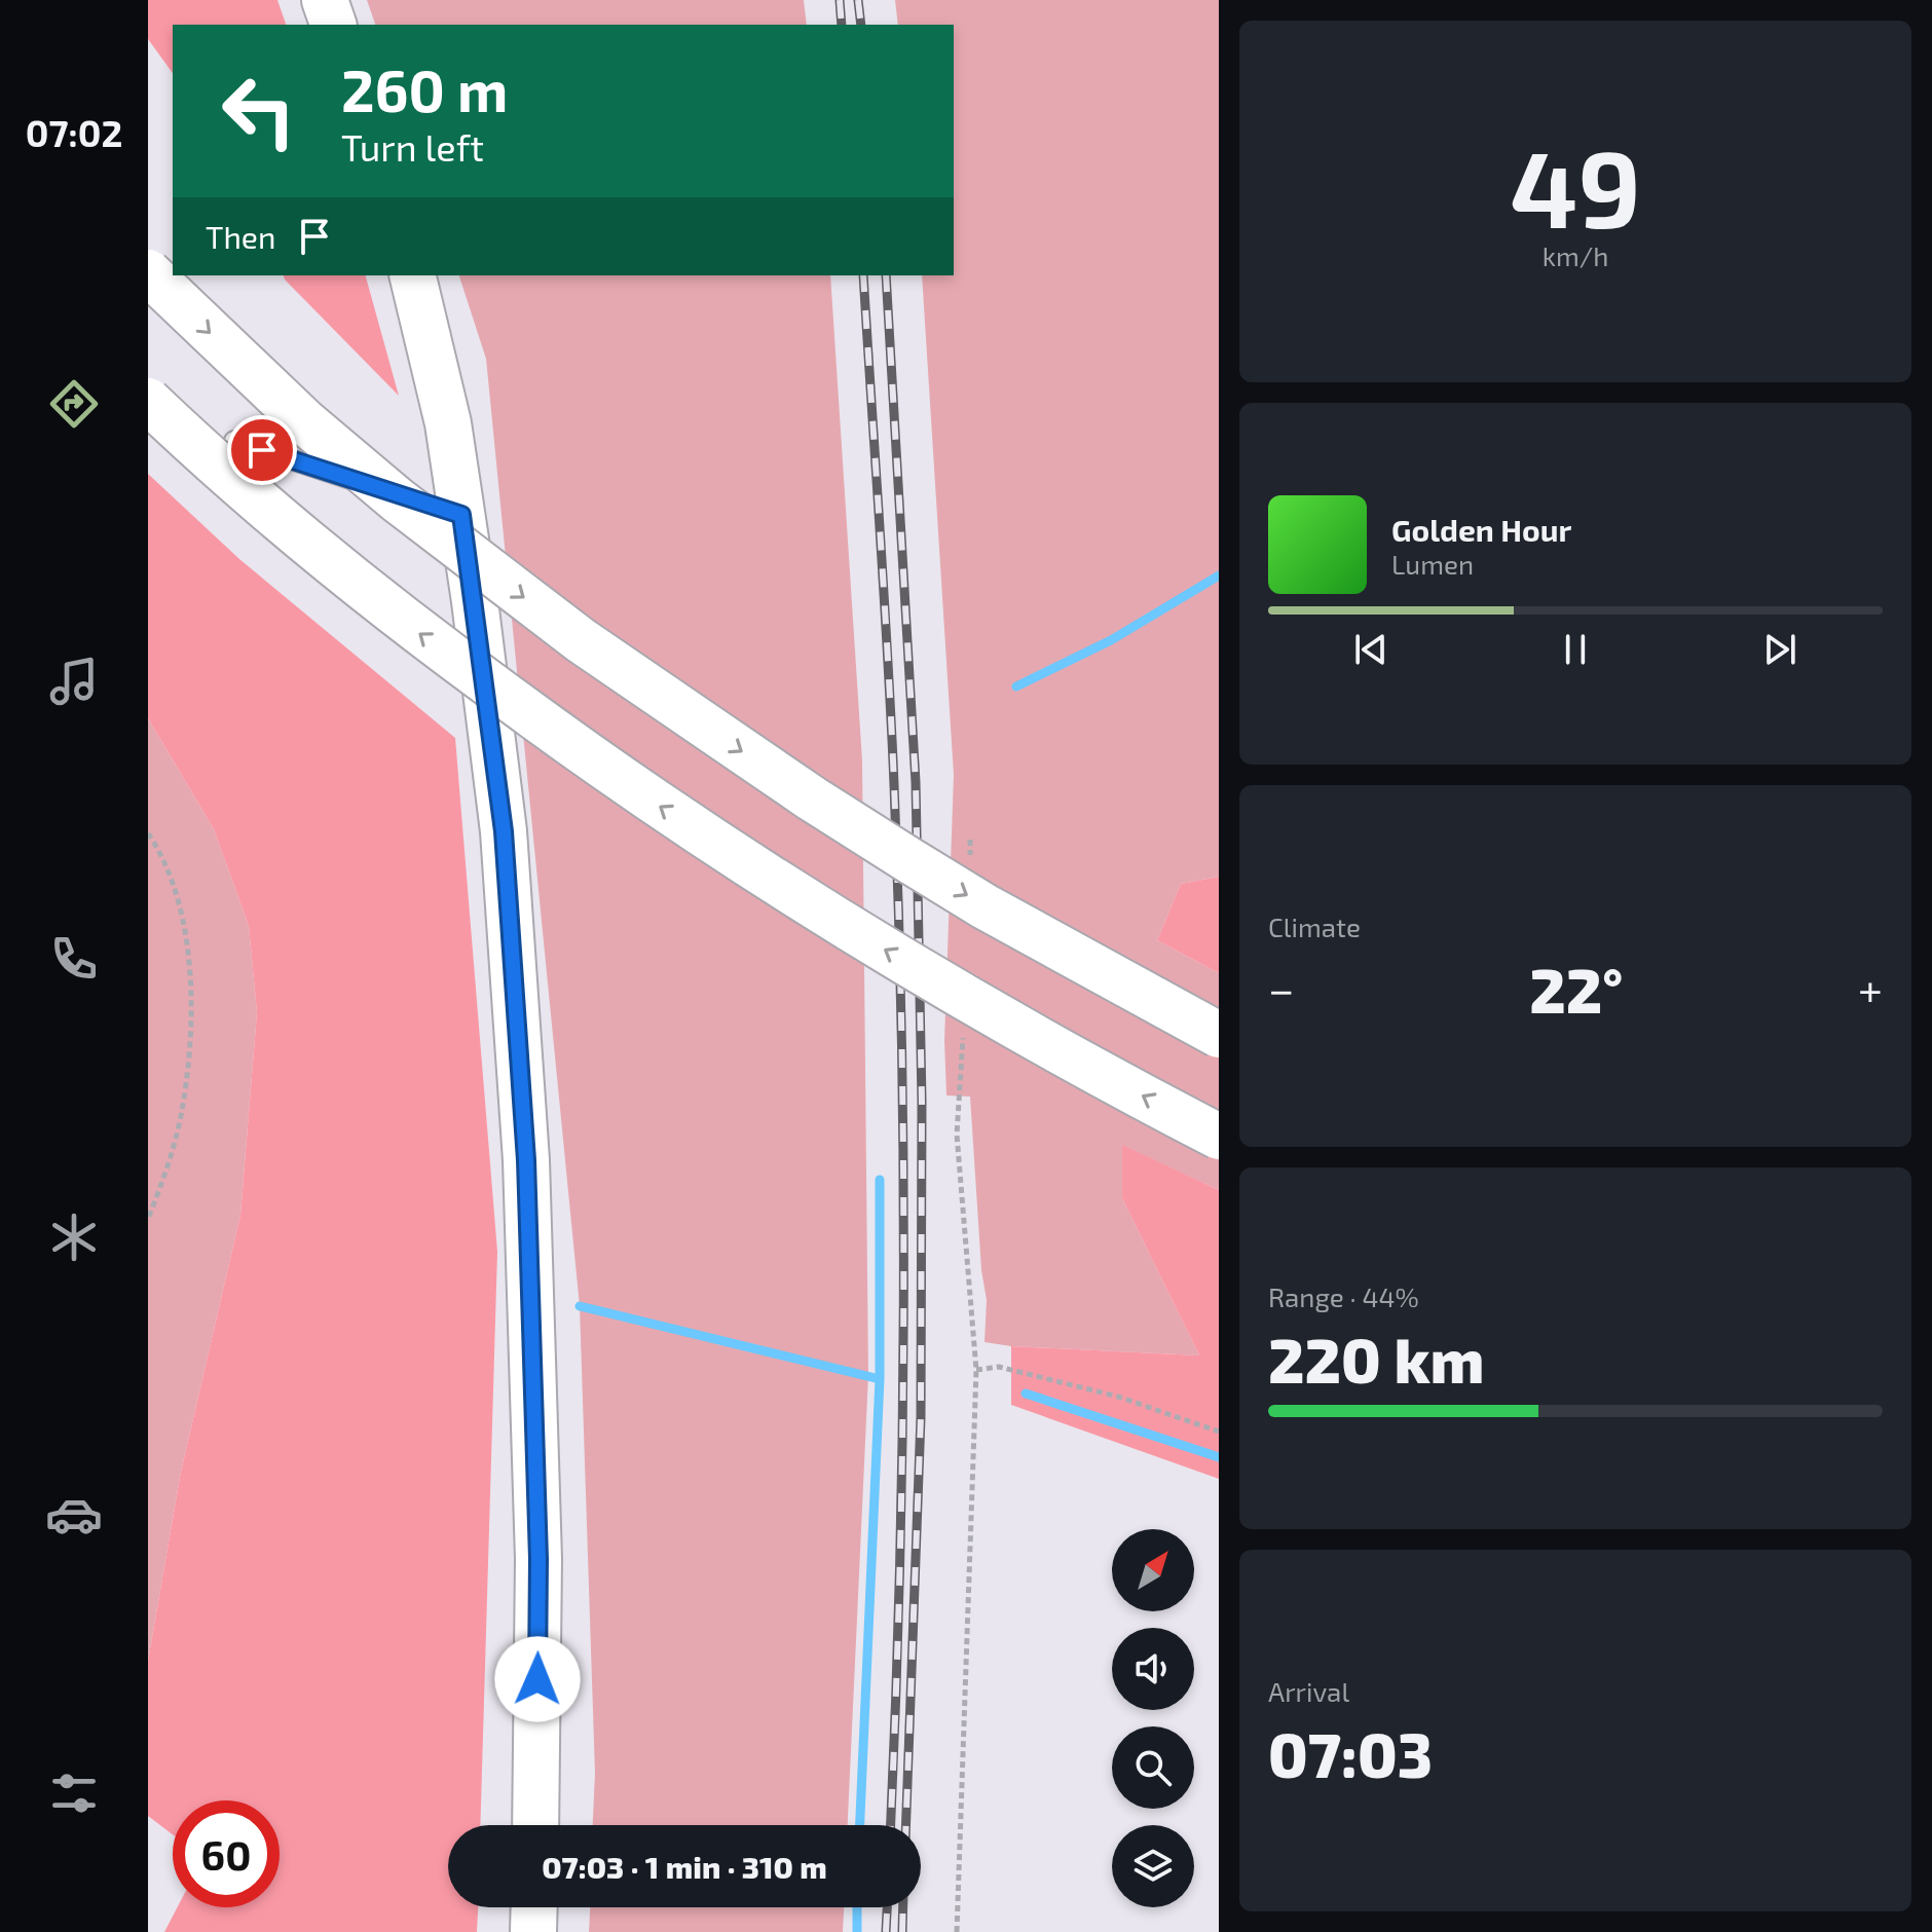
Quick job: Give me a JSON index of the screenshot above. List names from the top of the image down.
{
  "north": "top right",
  "page": {
    "tabs": "07:02",
    "tile": [
      ["49", "km/h"],
      "Climate",
      ["Range · 44%", "220 km"],
      ["Arrival", "07:03"]
    ],
    "turn": ["260 m", "Turn left"],
    "then": "Then",
    "song": ["Golden Hour", "Lumen"],
    "heat": ["−", "22°", "+"],
    "limit": "60",
    "trip": "07:03 · 1 min · 310 m"
  }
}
